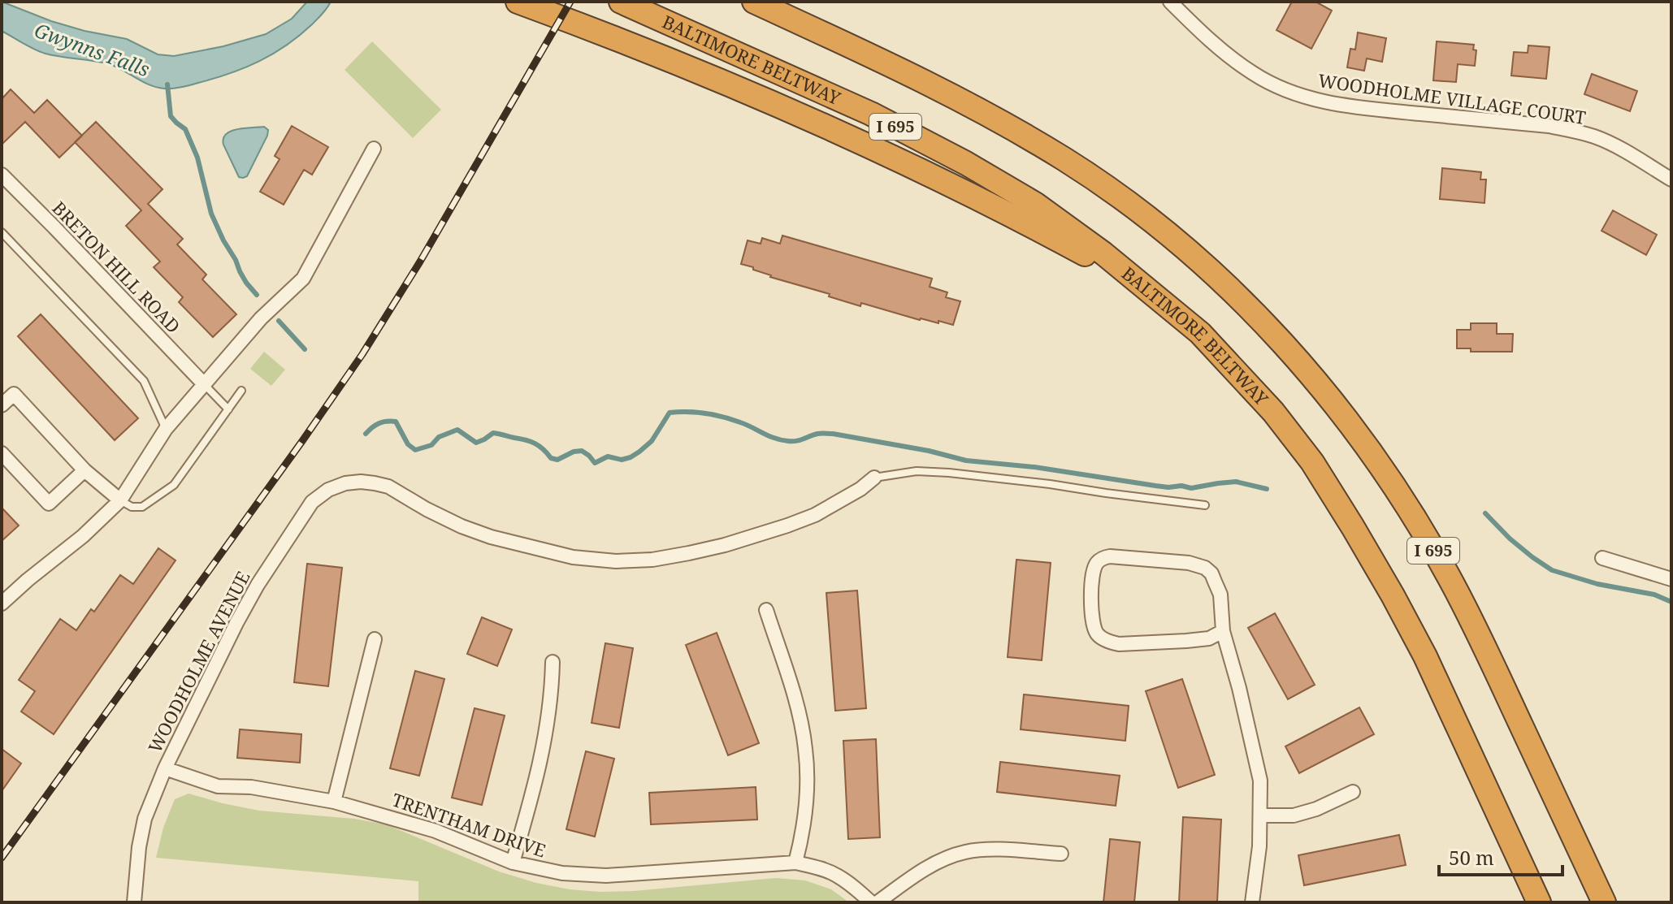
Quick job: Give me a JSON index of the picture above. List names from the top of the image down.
{
  "streets": {
    "highway": ["BALTIMORE BELTWAY", "I 695"],
    "street": [
      "WOODHOLME VILLAGE COURT",
      "BRETON HILL ROAD",
      "WOODHOLME AVENUE",
      "TRENTHAM DRIVE"
    ]
  },
  "crossings": [
    ["WOODHOLME AVENUE", "TRENTHAM DRIVE"]
  ],
  "water": ["Gwynns Falls"],
  "scale_bar": "50 m"
}
